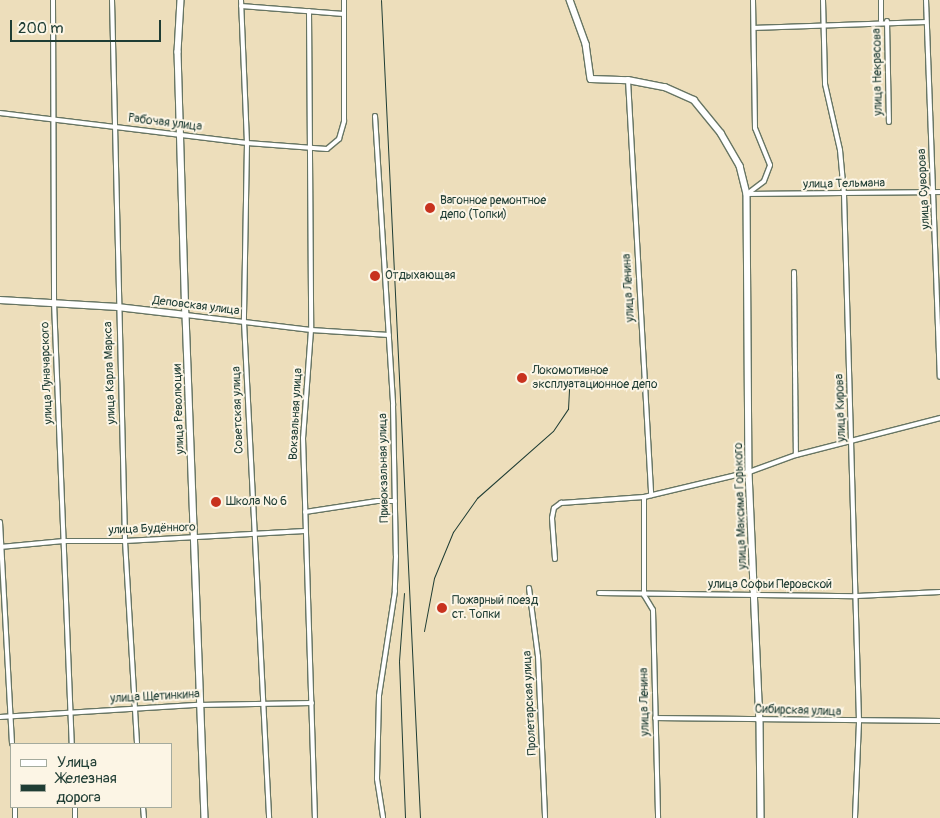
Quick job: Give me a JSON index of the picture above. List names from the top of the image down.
{
  "streets": {
    "street": [
      "улица Некрасова",
      "Рабочая улица",
      "улица Тельмана",
      "улица Суворова",
      "улица Ленина",
      "Деповская улица",
      "улица Луначарского",
      "улица Карла Маркса",
      "улица Кирова",
      "улица Революции",
      "Советская улица",
      "Вокзальная улица",
      "Привокзальная улица",
      "улица Максима Горького",
      "улица Будённого",
      "улица Софьи Перовской",
      "улица Щетинкина",
      "Пролетарская улица",
      "Сибирская улица"
    ]
  },
  "crossings": [
    ["Рабочая улица", "улица Луначарского"],
    ["Рабочая улица", "улица Карла Маркса"],
    ["Рабочая улица", "улица Революции"],
    ["Рабочая улица", "Советская улица"],
    ["Рабочая улица", "Вокзальная улица"],
    ["улица Тельмана", "улица Суворова"],
    ["улица Тельмана", "улица Кирова"],
    ["улица Тельмана", "улица Максима Горького"],
    ["улица Ленина", "улица Максима Горького"],
    ["улица Ленина", "улица Софьи Перовской"],
    ["улица Ленина", "Сибирская улица"],
    ["Деповская улица", "улица Луначарского"],
    ["Деповская улица", "улица Карла Маркса"],
    ["Деповская улица", "улица Революции"],
    ["Деповская улица", "Советская улица"],
    ["Деповская улица", "Вокзальная улица"],
    ["Деповская улица", "Привокзальная улица"],
    ["улица Луначарского", "улица Будённого"],
    ["улица Луначарского", "улица Щетинкина"],
    ["улица Карла Маркса", "улица Будённого"],
    ["улица Карла Маркса", "улица Щетинкина"],
    ["улица Кирова", "улица Софьи Перовской"],
    ["улица Кирова", "Сибирская улица"],
    ["улица Революции", "улица Будённого"],
    ["улица Революции", "улица Щетинкина"],
    ["Советская улица", "улица Будённого"],
    ["Советская улица", "улица Щетинкина"],
    ["Вокзальная улица", "улица Будённого"],
    ["Вокзальная улица", "улица Щетинкина"],
    ["улица Максима Горького", "улица Софьи Перовской"],
    ["улица Максима Горького", "Сибирская улица"]
  ],
  "places": [
    "Вагонное ремонтное депо (Топки)",
    "Отдыхающая",
    "Локомотивное эксплуатационное депо",
    "Школа № 6",
    "Пожарный поезд ст. Топки"
  ],
  "legend": ["Улица", "Железная дорога"],
  "scale_bar": "200 m"
}
